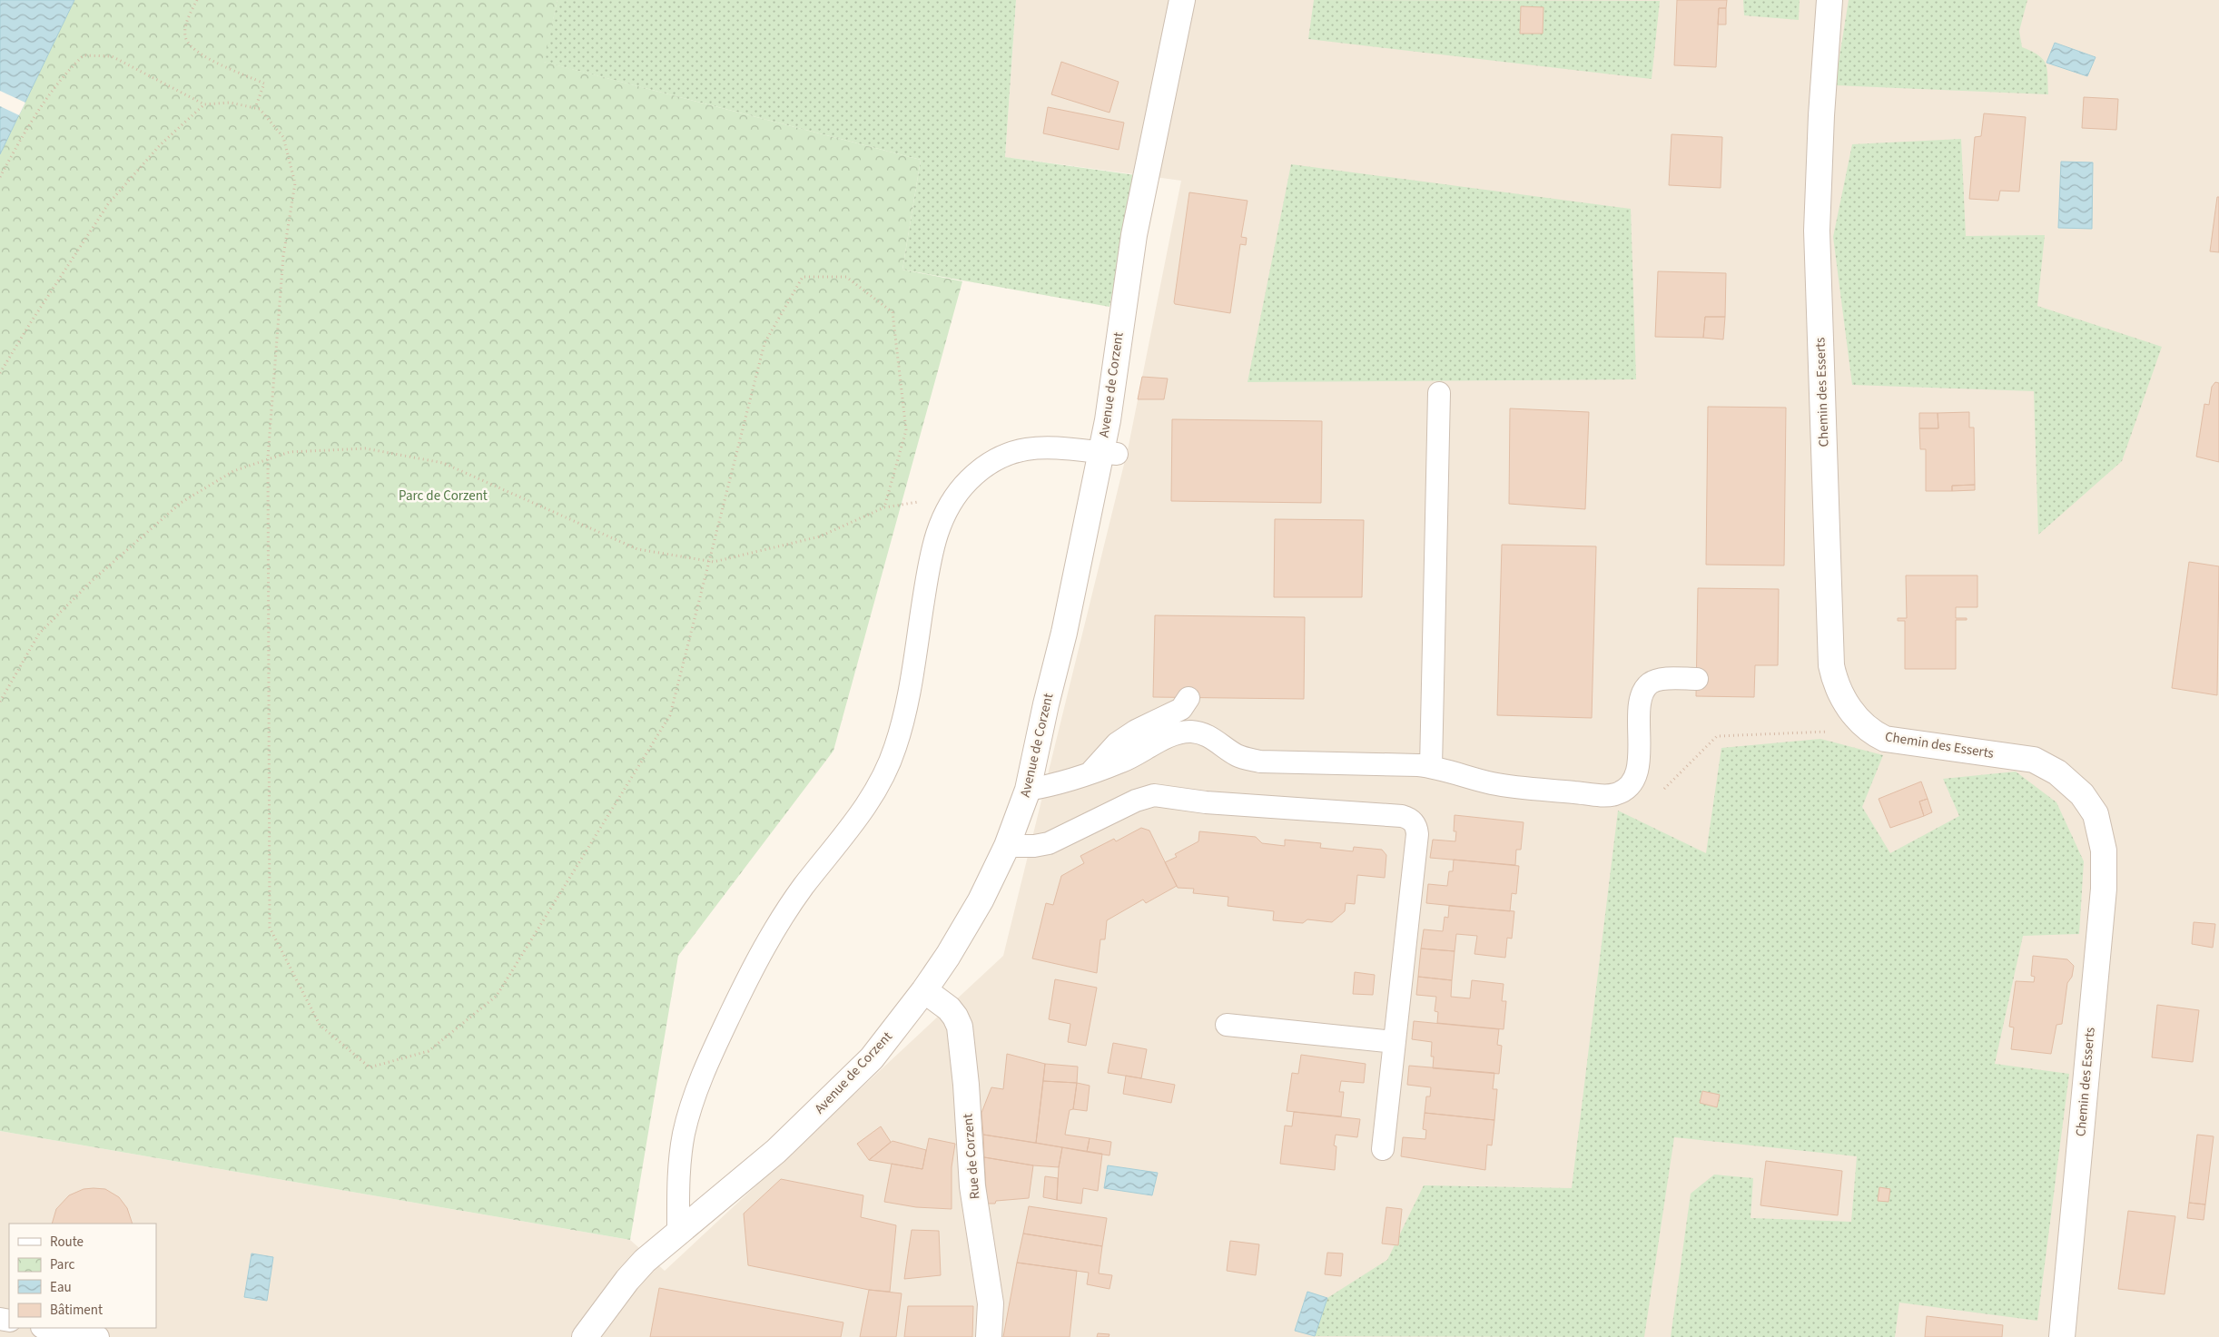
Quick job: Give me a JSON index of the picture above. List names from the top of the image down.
{
  "streets": {
    "street": ["Avenue de Corzent", "Chemin des Esserts", "Rue de Corzent"]
  },
  "crossings": [
    ["Avenue de Corzent", "Rue de Corzent"]
  ],
  "parks": ["Parc de Corzent"],
  "legend": [
    "Route",
    "Parc",
    "Eau",
    "Bâtiment"
  ]
}
